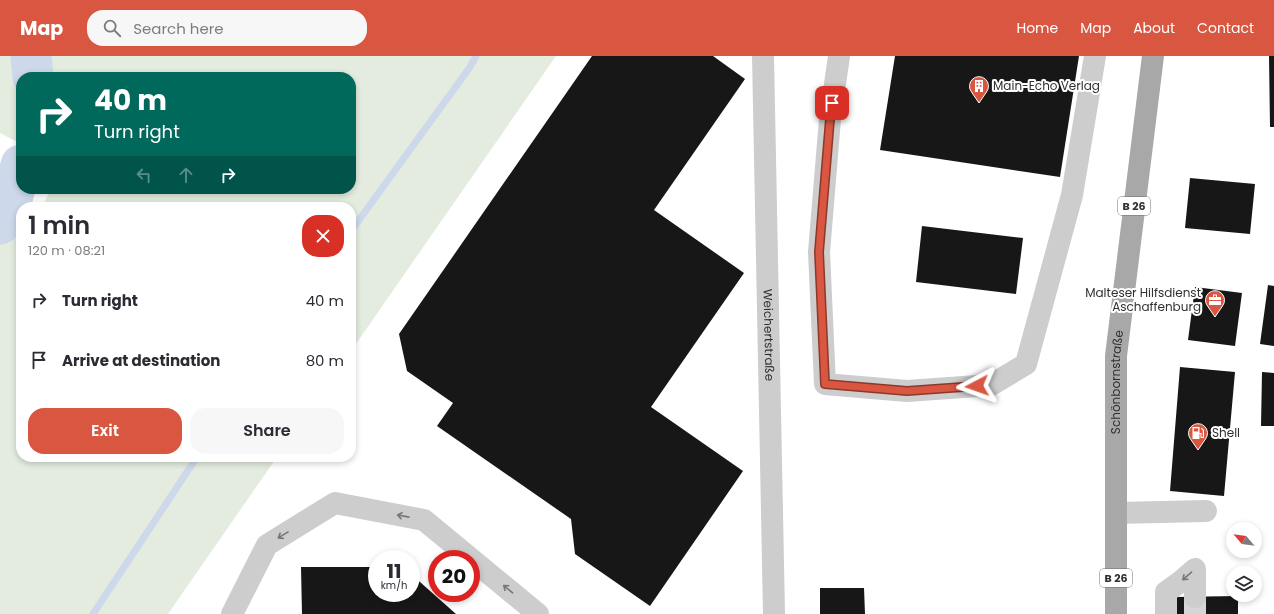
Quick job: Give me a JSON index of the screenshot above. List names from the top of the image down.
{
  "streets": {
    "main road": ["B 26", "Schönbornstraße"],
    "street": ["Weichertstraße"]
  },
  "places": {
    "building": ["Main-Echo Verlag"],
    "office": ["Malteser Hilfsdienst Aschaffenburg"],
    "fuel station": ["Shell"]
  },
  "north": "top left",
  "page": {
    "header": "Map",
    "search": "Search here",
    "nav": [
      "Home",
      "Map",
      "About",
      "Contact"
    ],
    "turn": ["40 m", "Turn right"],
    "heading": ["1 min", "120 m · 08:21"],
    "list": [
      {
        "name": "Turn right",
        "value": "40 m"
      },
      {
        "name": "Arrive at destination",
        "value": "80 m"
      }
    ],
    "buttons": ["Exit", "Share"],
    "speed": "11 km/h",
    "limit": "20"
  }
}
